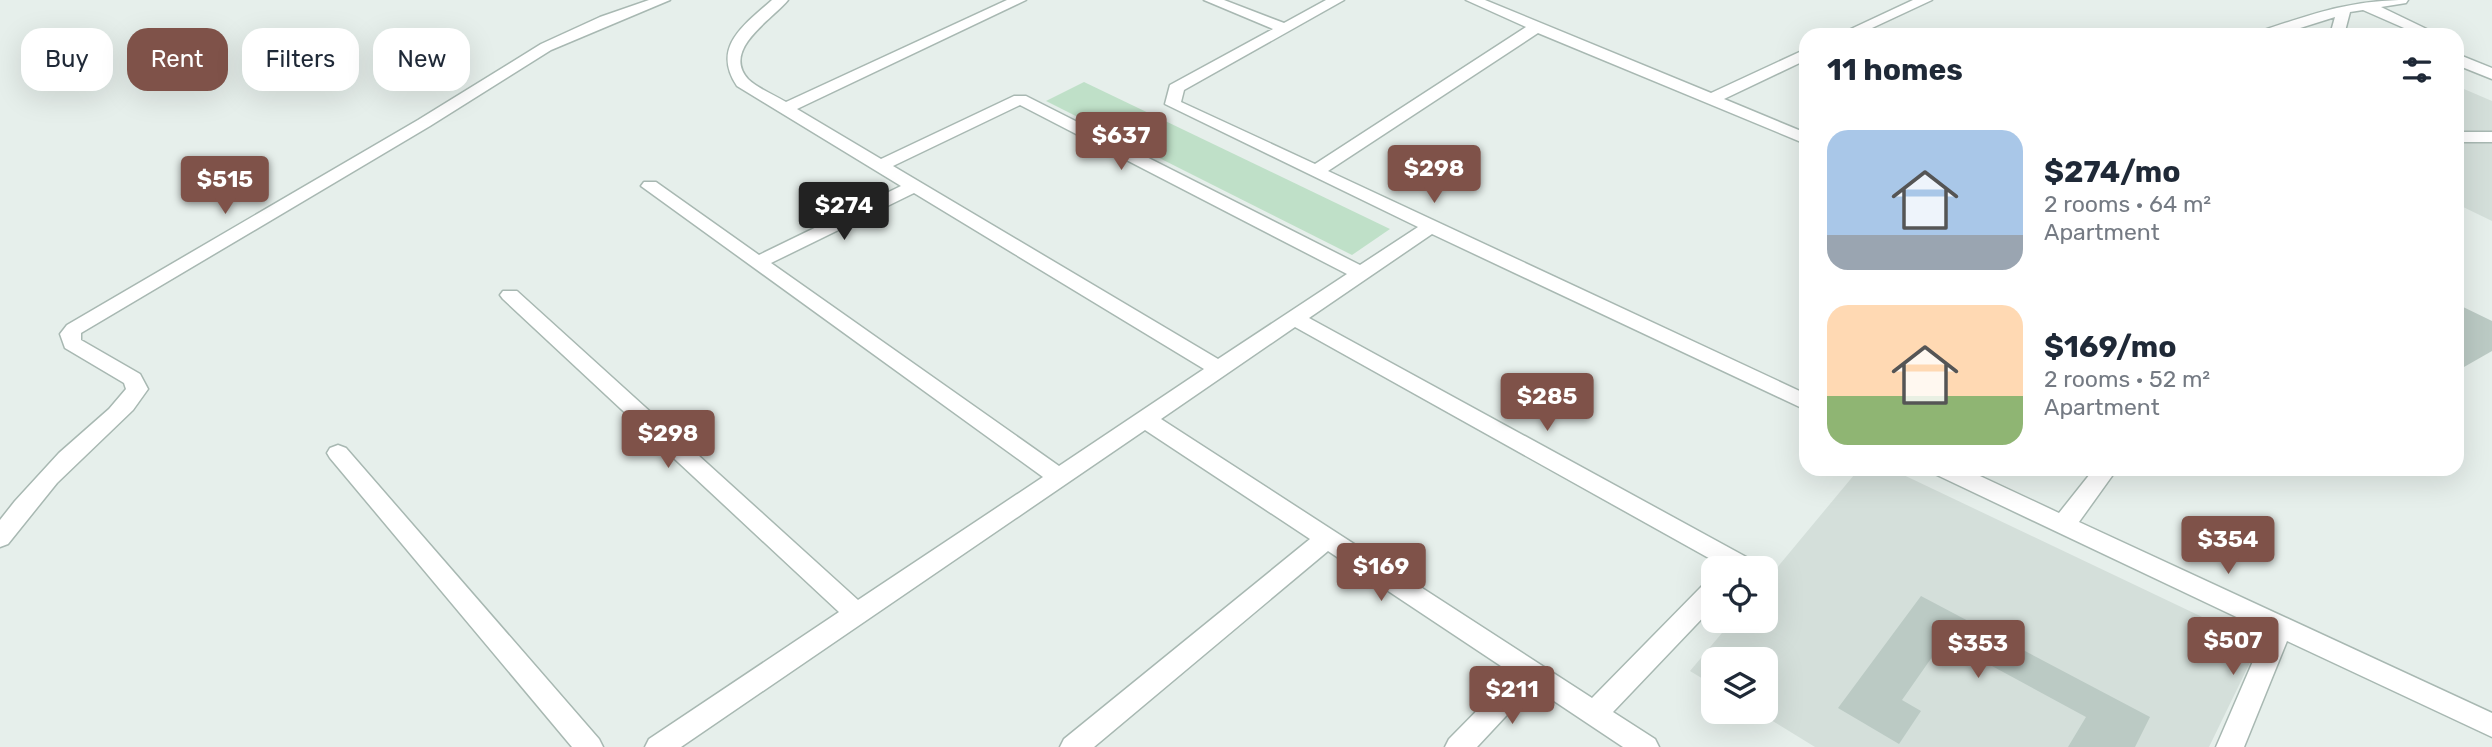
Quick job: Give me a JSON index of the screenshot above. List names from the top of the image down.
{
  "page": {
    "chip": [
      "Buy",
      "Rent",
      "Filters",
      "New"
    ],
    "heading": "11 homes",
    "price": [
      "$637",
      "$298",
      "$515",
      "$274",
      "$285",
      "$298",
      "$354",
      "$169",
      "$507",
      "$353",
      "$211"
    ],
    "list": [
      {
        "name": "$274/mo",
        "note": "2 rooms · 64 m² · Apartment"
      },
      {
        "name": "$169/mo",
        "note": "2 rooms · 52 m² · Apartment"
      }
    ]
  }
}
